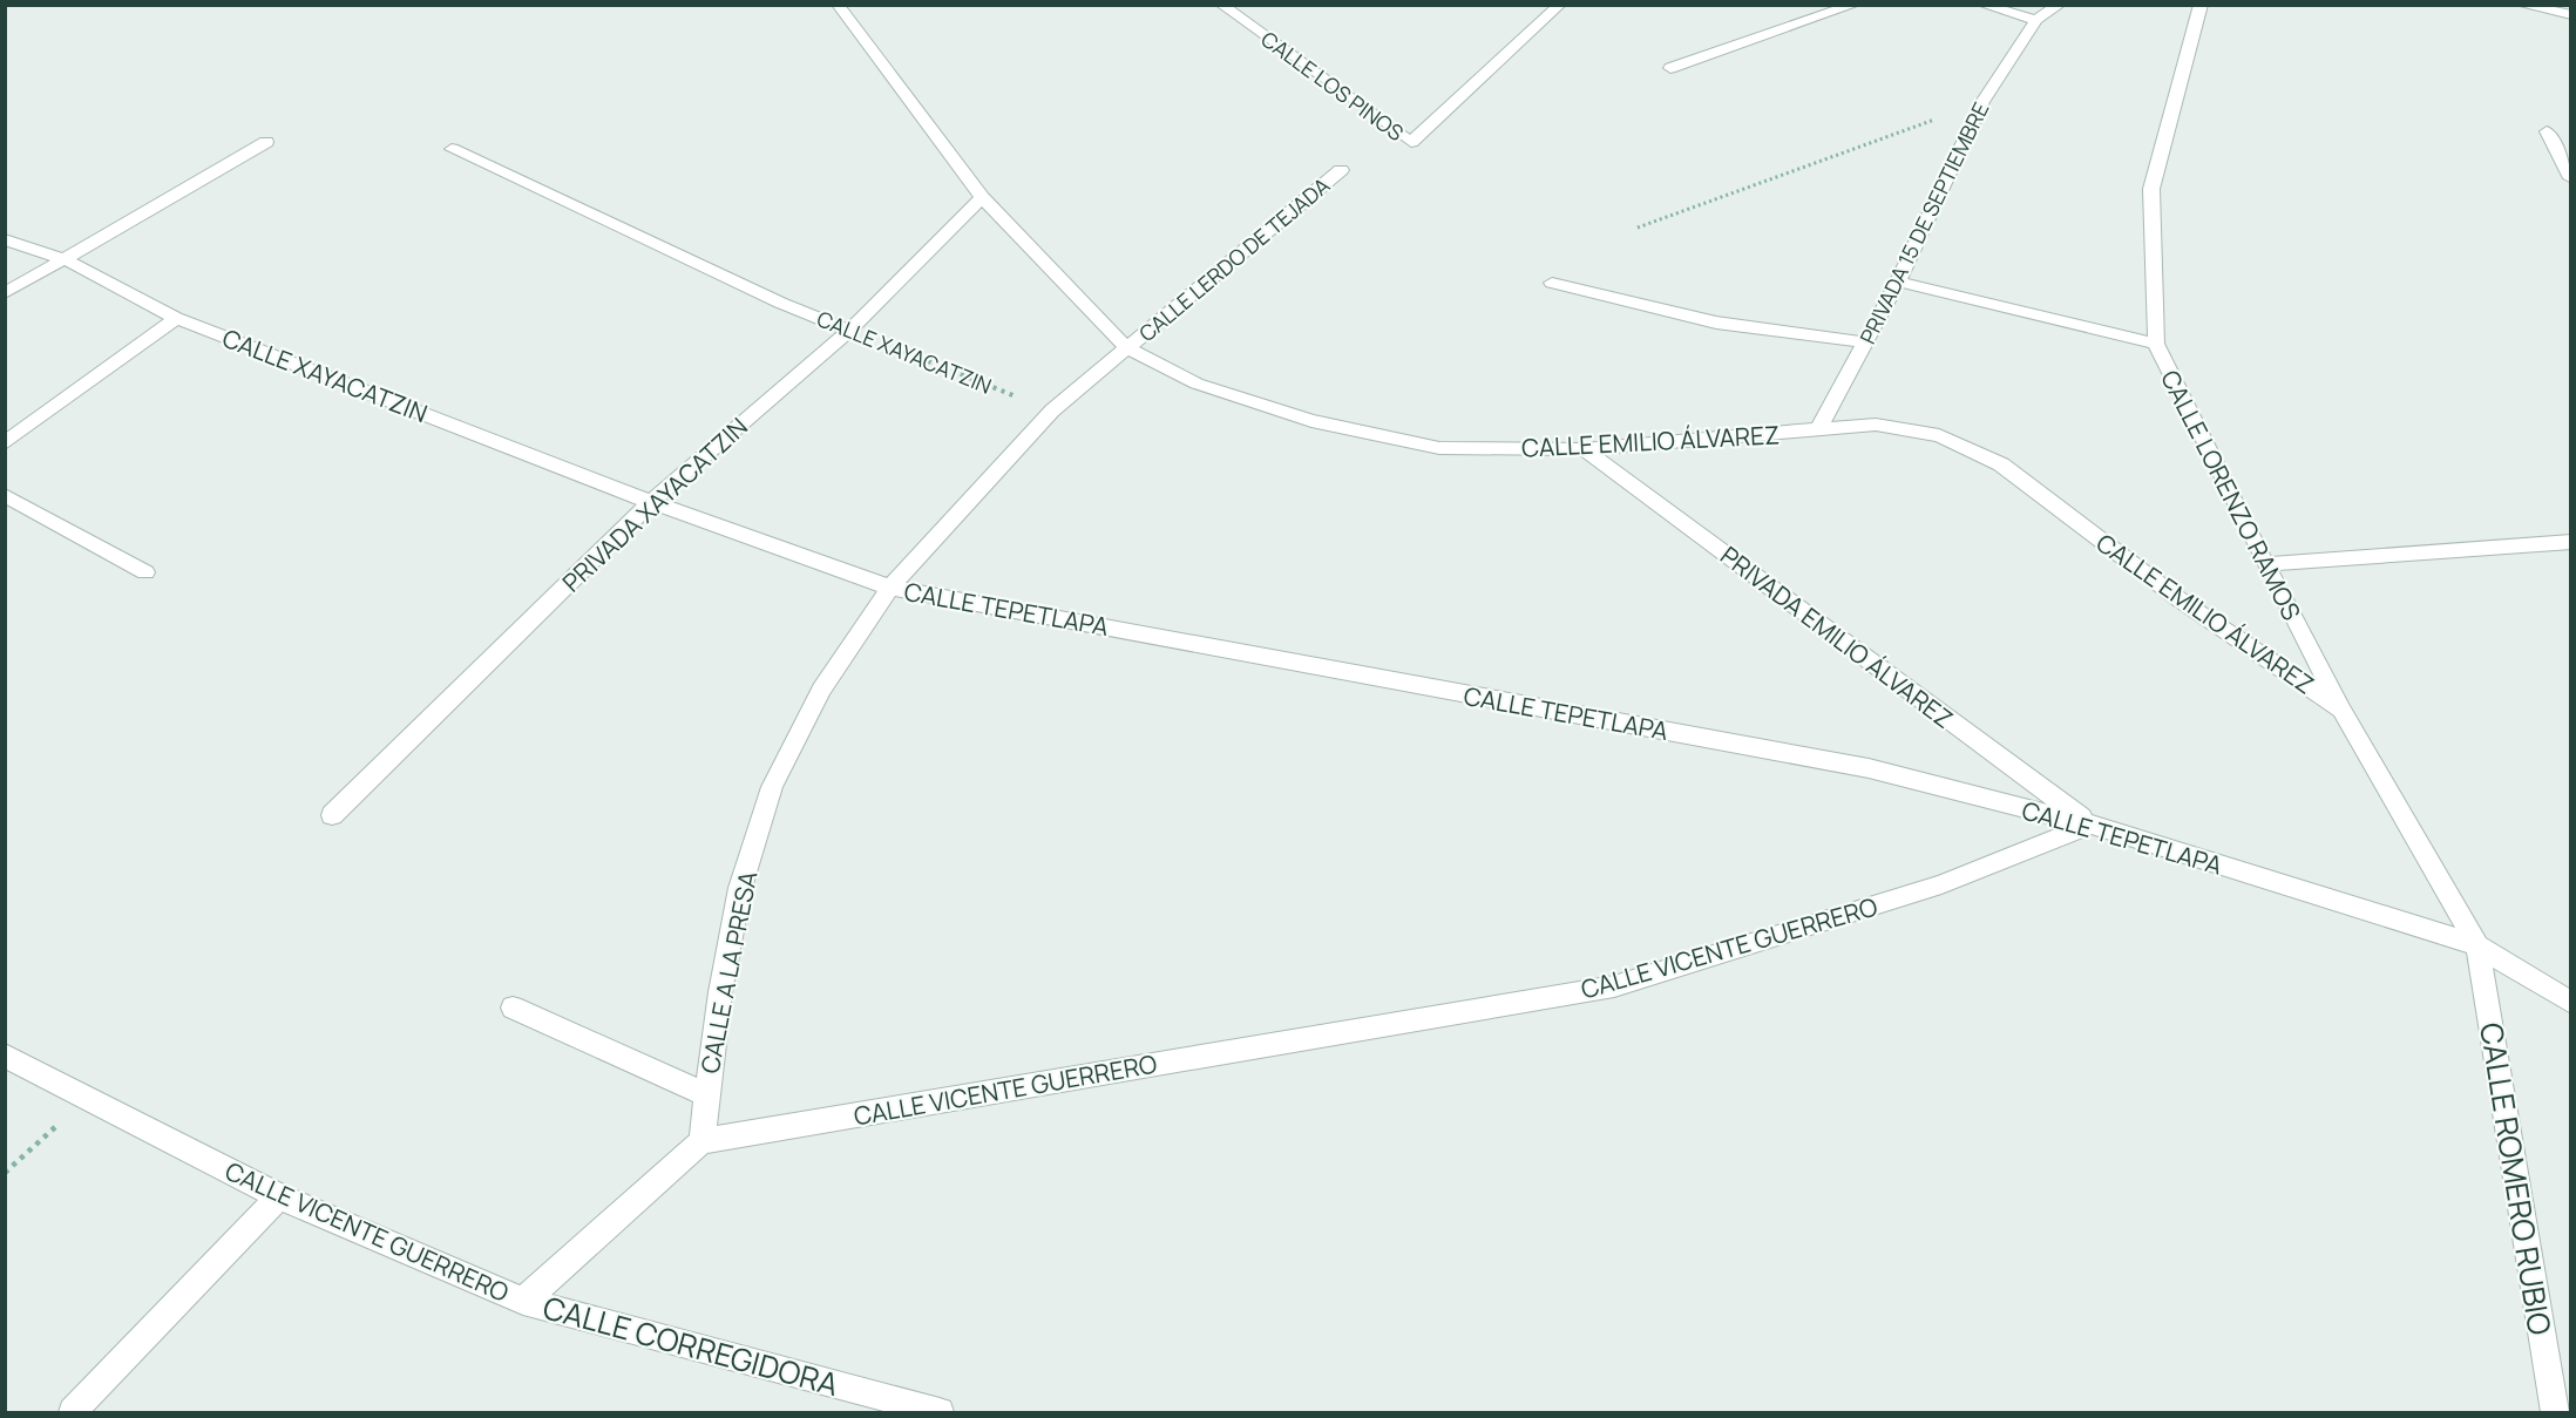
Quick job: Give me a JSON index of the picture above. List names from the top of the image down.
{
  "streets": {
    "street": [
      "CALLE LOS PINOS",
      "PRIVADA 15 DE SEPTIEMBRE",
      "CALLE LERDO DE TEJADA",
      "CALLE XAYACATZIN",
      "CALLE EMILIO ÁLVAREZ",
      "CALLE LORENZO RAMOS",
      "PRIVADA XAYACATZIN",
      "CALLE TEPETLAPA",
      "PRIVADA EMILIO ÁLVAREZ",
      "CALLE VICENTE GUERRERO",
      "CALLE A LA PRESA",
      "CALLE ROMERO RUBIO",
      "CALLE CORREGIDORA"
    ]
  },
  "crossings": [
    ["PRIVADA 15 DE SEPTIEMBRE", "CALLE EMILIO ÁLVAREZ"],
    ["CALLE LERDO DE TEJADA", "CALLE XAYACATZIN"],
    ["CALLE LERDO DE TEJADA", "CALLE EMILIO ÁLVAREZ"],
    ["CALLE LERDO DE TEJADA", "CALLE A LA PRESA"],
    ["CALLE XAYACATZIN", "PRIVADA XAYACATZIN"],
    ["CALLE XAYACATZIN", "CALLE TEPETLAPA"],
    ["CALLE XAYACATZIN", "CALLE A LA PRESA"],
    ["CALLE EMILIO ÁLVAREZ", "CALLE LORENZO RAMOS"],
    ["CALLE EMILIO ÁLVAREZ", "PRIVADA XAYACATZIN"],
    ["CALLE EMILIO ÁLVAREZ", "PRIVADA EMILIO ÁLVAREZ"],
    ["CALLE LORENZO RAMOS", "CALLE TEPETLAPA"],
    ["CALLE LORENZO RAMOS", "CALLE ROMERO RUBIO"],
    ["PRIVADA XAYACATZIN", "CALLE TEPETLAPA"],
    ["CALLE TEPETLAPA", "PRIVADA EMILIO ÁLVAREZ"],
    ["CALLE TEPETLAPA", "CALLE VICENTE GUERRERO"],
    ["CALLE TEPETLAPA", "CALLE A LA PRESA"],
    ["CALLE TEPETLAPA", "CALLE ROMERO RUBIO"],
    ["PRIVADA EMILIO ÁLVAREZ", "CALLE VICENTE GUERRERO"],
    ["CALLE VICENTE GUERRERO", "CALLE A LA PRESA"],
    ["CALLE VICENTE GUERRERO", "CALLE CORREGIDORA"]
  ]
}
